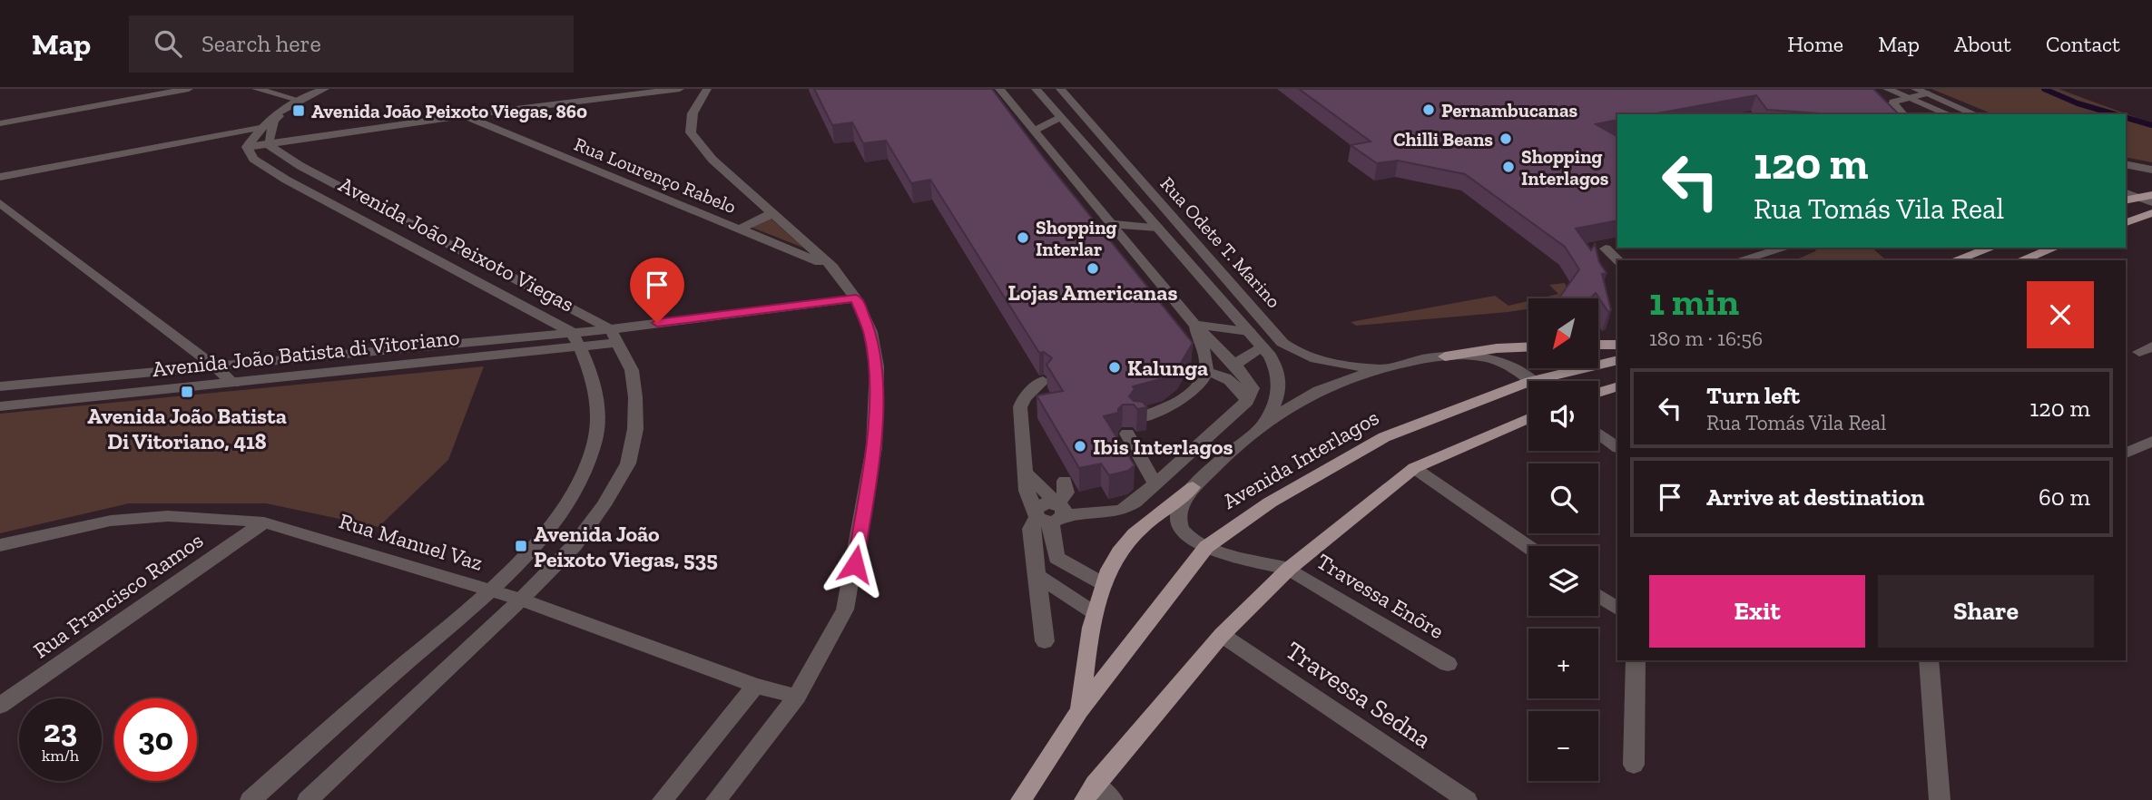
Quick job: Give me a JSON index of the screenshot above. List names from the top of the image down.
{
  "streets": {
    "main road": ["Avenida Interlagos"],
    "street": [
      "Rua Lourenço Rabelo",
      "Rua Odete T. Marino",
      "Avenida João Peixoto Viegas",
      "Avenida João Batista di Vitoriano",
      "Rua Manuel Vaz",
      "Rua Francisco Ramos",
      "Travessa Enõre",
      "Travessa Sedna"
    ]
  },
  "crossings": [
    ["Rua Odete T. Marino", "Avenida Interlagos"],
    ["Avenida João Peixoto Viegas", "Avenida João Batista di Vitoriano"],
    ["Avenida João Peixoto Viegas", "Rua Manuel Vaz"],
    ["Avenida Interlagos", "Travessa Enõre"],
    ["Rua Manuel Vaz", "Rua Francisco Ramos"]
  ],
  "places": {
    "other": [
      "Pernambucanas",
      "Chilli Beans",
      "Shopping Interlagos",
      "Shopping Interlar",
      "Lojas Americanas",
      "Kalunga",
      "Ibis Interlagos"
    ],
    "transit": ["Avenida João Peixoto Viegas, 860", "Avenida João Batista Di Vitoriano, 418", "Avenida João Peixoto Viegas, 535"]
  },
  "north": "bottom left",
  "page": {
    "header": "Map",
    "search": "Search here",
    "nav": [
      "Home",
      "Map",
      "About",
      "Contact"
    ],
    "turn": ["120 m", "Rua Tomás Vila Real"],
    "heading": ["1 min", "180 m · 16:56"],
    "map_buttons": ["+", "−"],
    "list": [
      {
        "name": "Turn left",
        "note": "Rua Tomás Vila Real",
        "value": "120 m"
      },
      {
        "name": "Arrive at destination",
        "value": "60 m"
      }
    ],
    "buttons": ["Exit", "Share"],
    "speed": "23 km/h",
    "limit": "30"
  }
}
